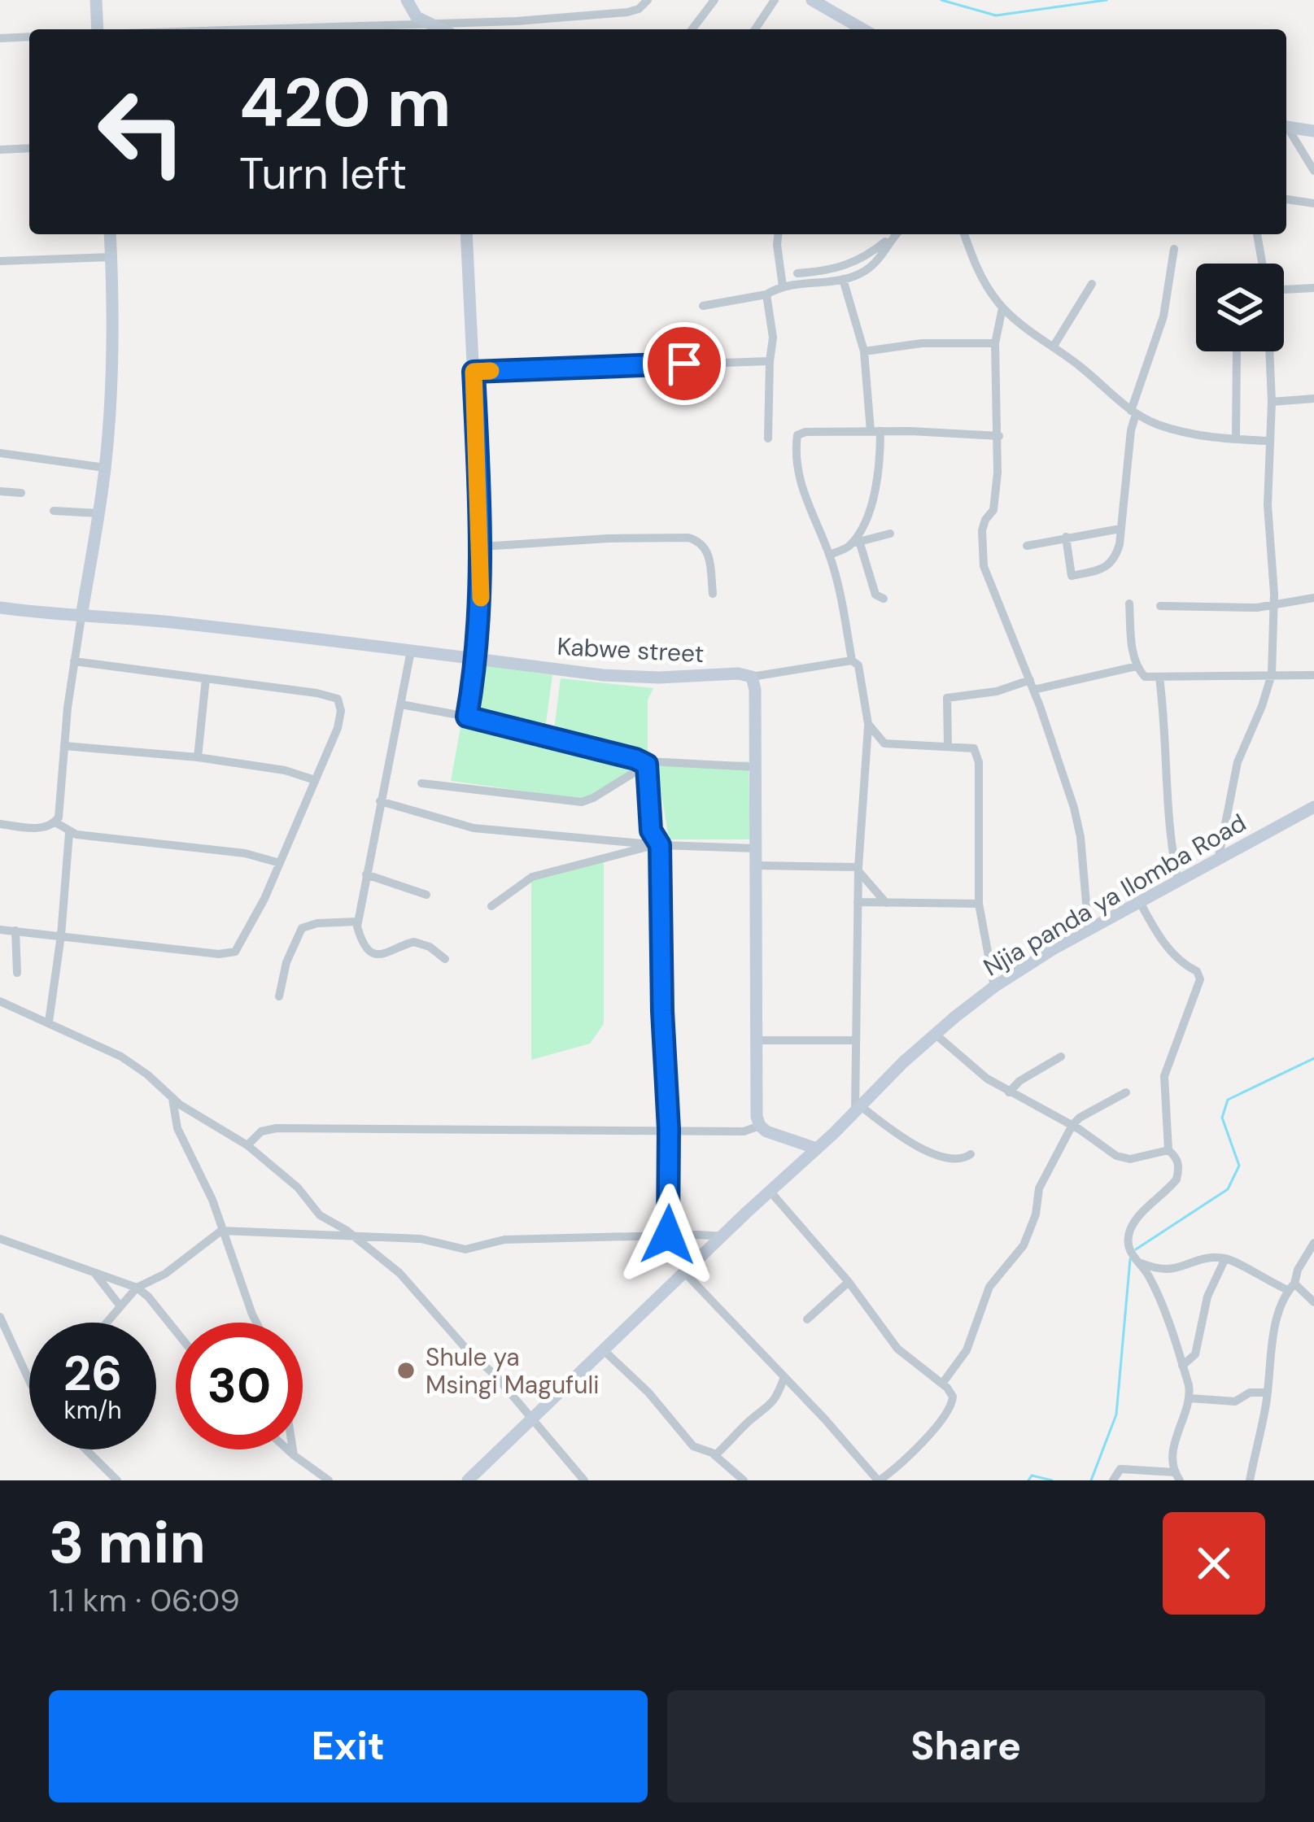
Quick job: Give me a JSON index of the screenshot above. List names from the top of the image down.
{
  "streets": {
    "main road": ["Kabwe street", "Njia panda ya Ilomba Road"]
  },
  "places": ["Shule ya Msingi Magufuli"],
  "page": {
    "turn": ["420 m", "Turn left"],
    "speed": "26 km/h",
    "limit": "30",
    "heading": ["3 min", "1.1 km · 06:09"],
    "buttons": ["Exit", "Share"]
  }
}
